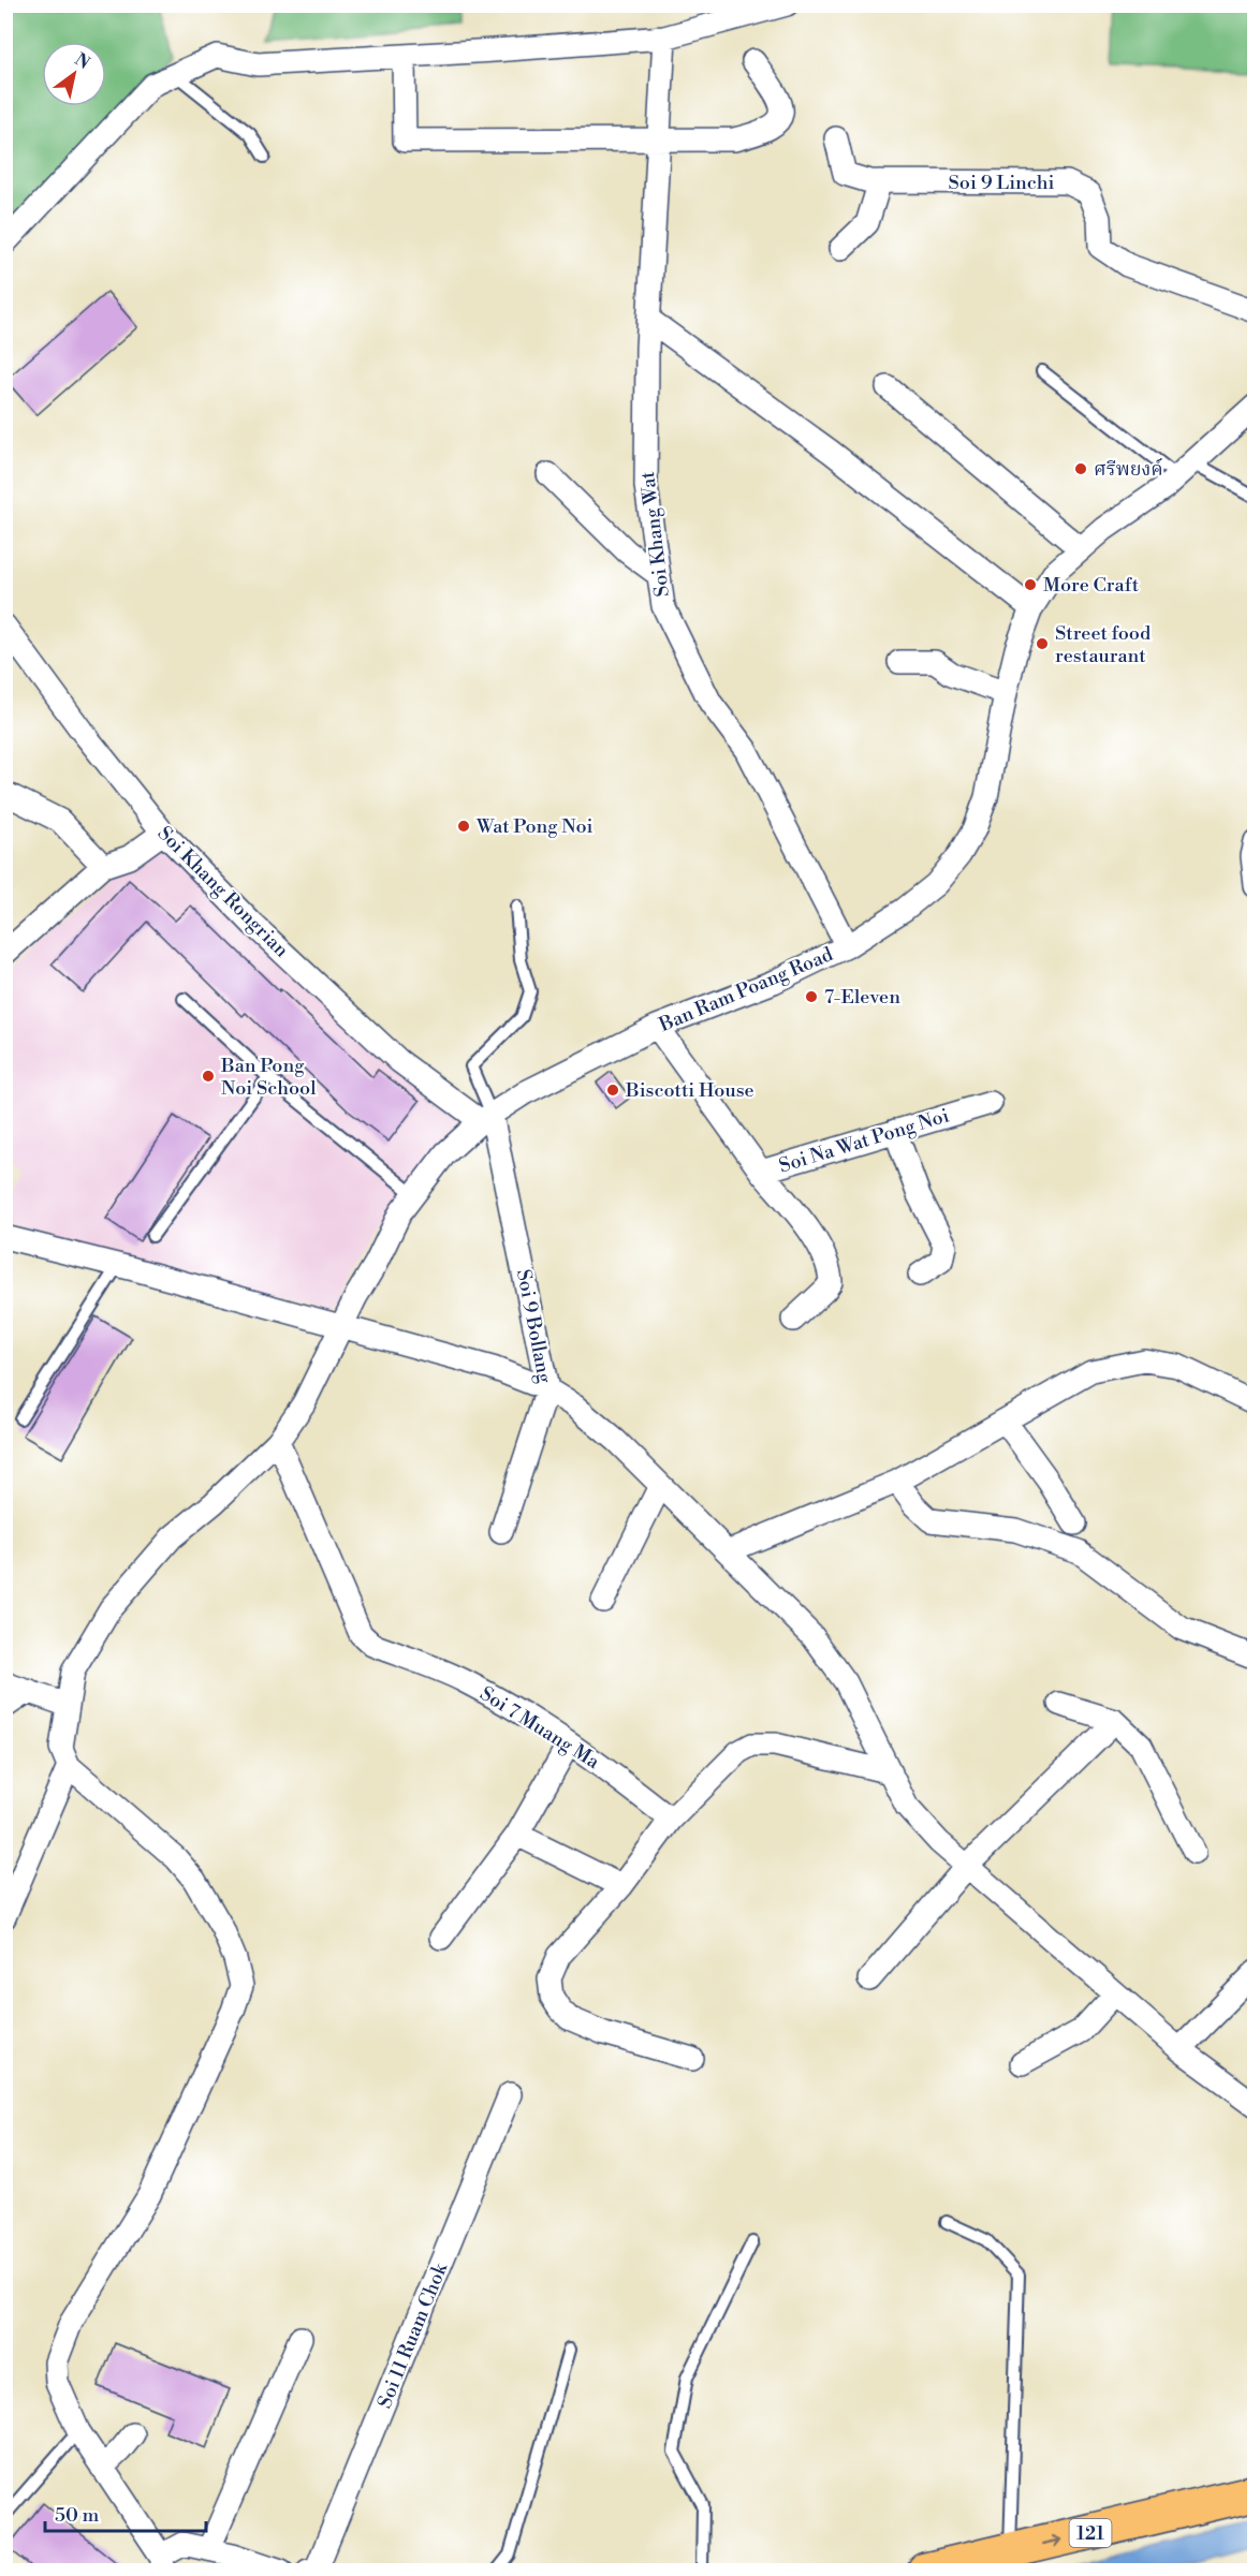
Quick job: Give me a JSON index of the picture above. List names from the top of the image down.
{
  "streets": {
    "main road": ["121"],
    "street": [
      "Soi 9 Linchi",
      "Soi Khang Wat",
      "Soi Khang Rongrian",
      "Ban Ram Poang Road",
      "Soi Na Wat Pong Noi",
      "Soi 9 Bollang",
      "Soi 7 Muang Ma",
      "Soi 11 Ruam Chok"
    ]
  },
  "crossings": [
    ["Soi Khang Wat", "Ban Ram Poang Road"],
    ["Soi Khang Rongrian", "Ban Ram Poang Road"],
    ["Soi Khang Rongrian", "Soi 9 Bollang"],
    ["Ban Ram Poang Road", "Soi Na Wat Pong Noi"],
    ["Ban Ram Poang Road", "Soi 9 Bollang"],
    ["Ban Ram Poang Road", "Soi 7 Muang Ma"]
  ],
  "places": [
    "ศรีพยงค์",
    "More Craft",
    "Street food restaurant",
    "Wat Pong Noi",
    "7-Eleven",
    "Ban Pong Noi School",
    "Biscotti House"
  ],
  "scale_bar": "50 m",
  "north": "top right"
}
